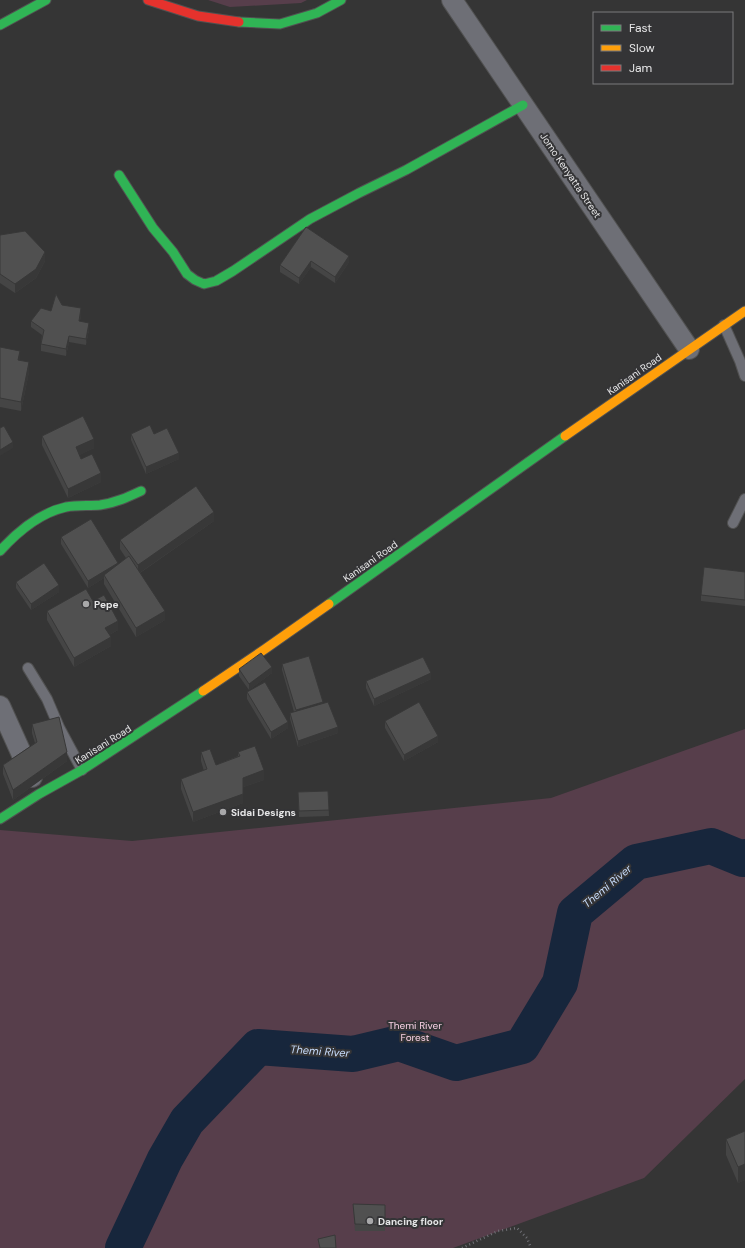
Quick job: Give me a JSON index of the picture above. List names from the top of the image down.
{
  "streets": {
    "street": ["Jomo Kenyatta Street", "Kanisani Road"]
  },
  "crossings": [
    ["Jomo Kenyatta Street", "Kanisani Road"]
  ],
  "water": ["Themi River"],
  "parks": ["Themi River Forest"],
  "places": ["Pepe", "Sidai Designs", "Dancing floor"],
  "legend": ["Fast", "Slow", "Jam"]
}
